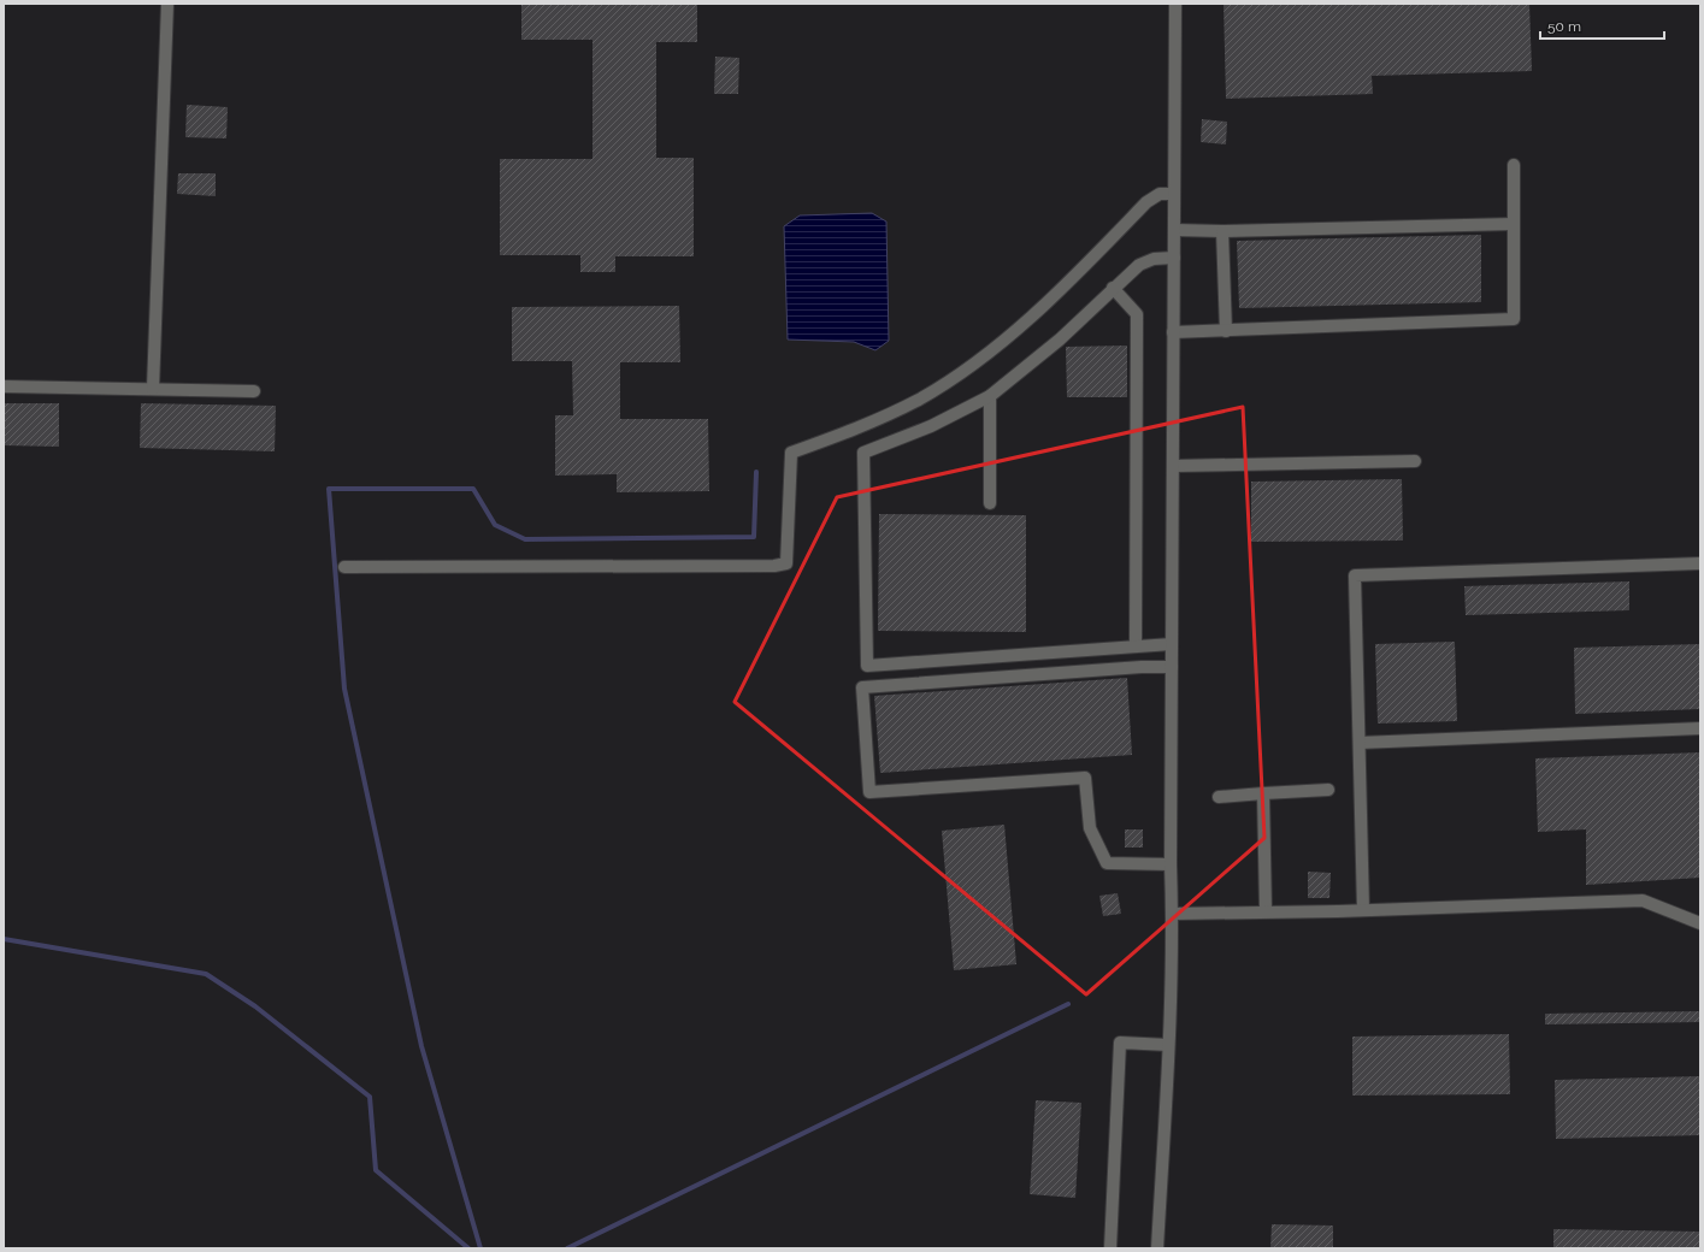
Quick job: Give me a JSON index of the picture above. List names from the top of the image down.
{
  "scale_bar": "50 m"
}
